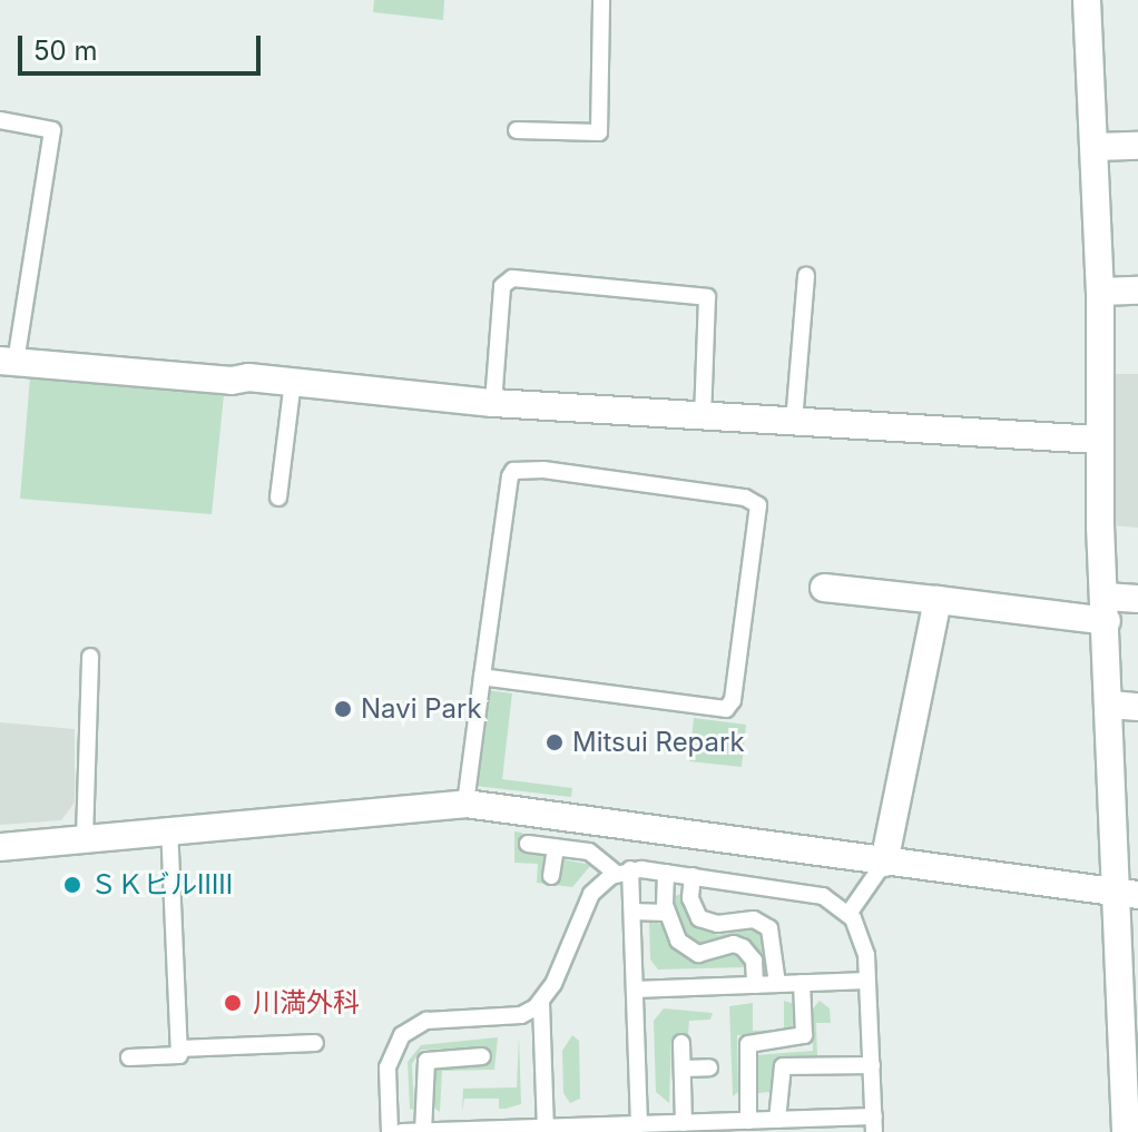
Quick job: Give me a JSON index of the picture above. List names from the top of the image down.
{
  "places": [
    "Navi Park",
    "Mitsui Repark",
    "ＳＫビルⅢⅡ",
    "川満外科"
  ],
  "scale_bar": "50 m"
}
